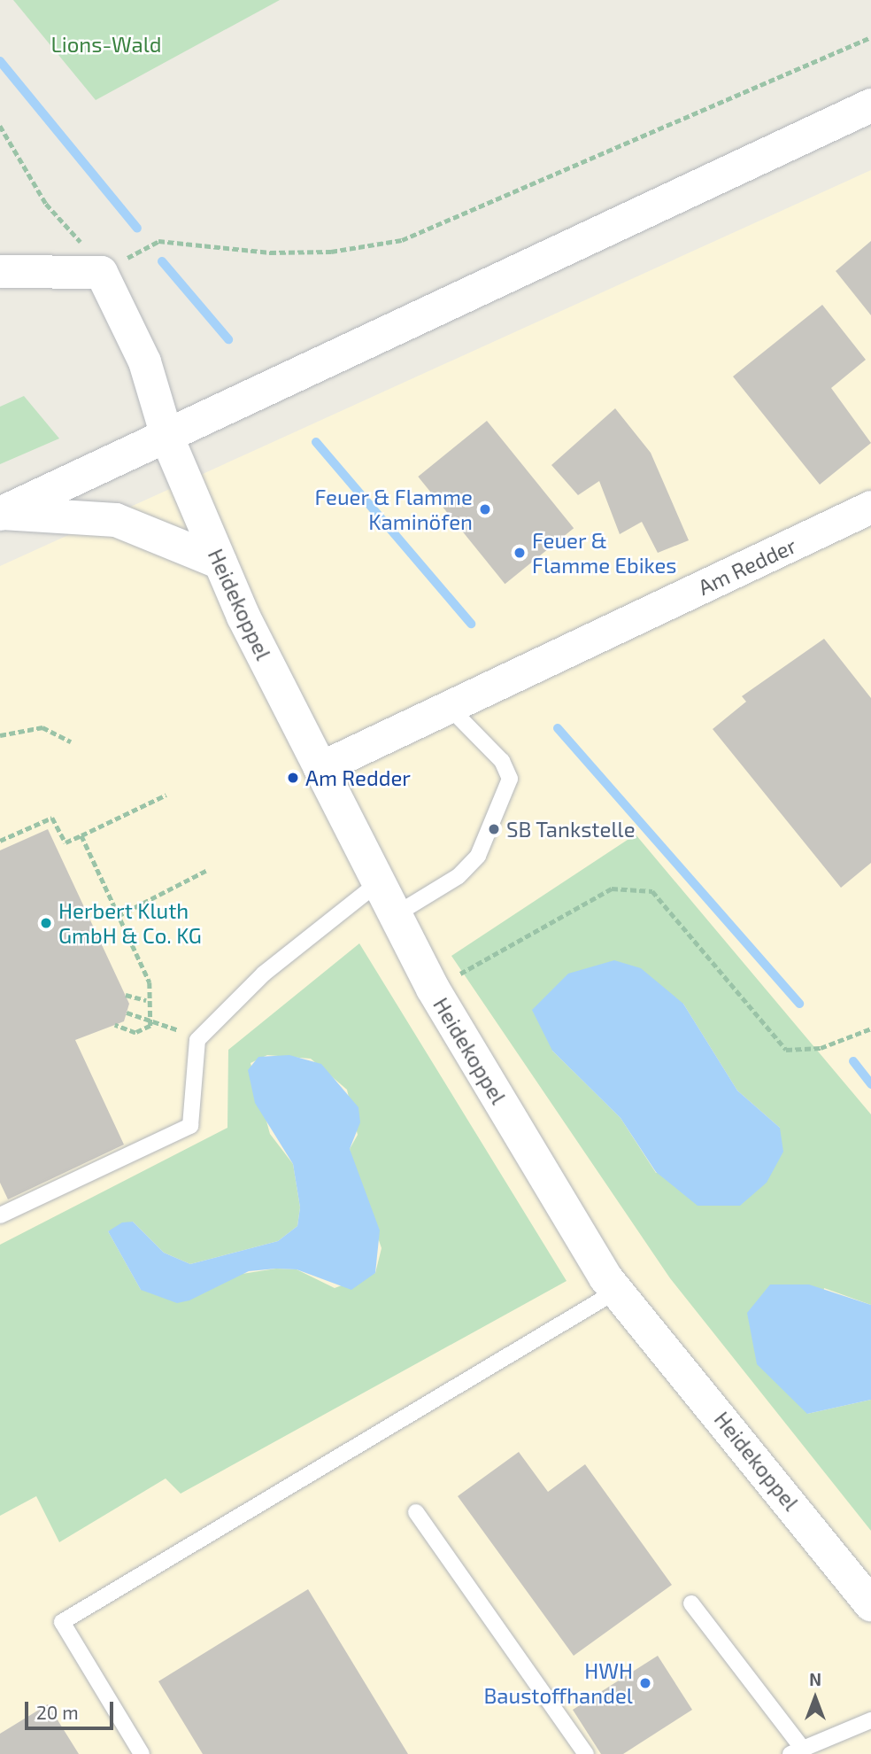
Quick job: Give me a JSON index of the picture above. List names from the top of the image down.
{
  "streets": {
    "street": ["Am Redder", "Heidekoppel"]
  },
  "crossings": [
    ["Am Redder", "Heidekoppel"]
  ],
  "parks": ["Lions-Wald"],
  "places": [
    "Feuer & Flamme Kaminöfen",
    "Feuer & Flamme Ebikes",
    "Am Redder",
    "SB Tankstelle",
    "Herbert Kluth GmbH & Co. KG",
    "HWH Baustoffhandel"
  ],
  "scale_bar": "20 m",
  "north": "top"
}
